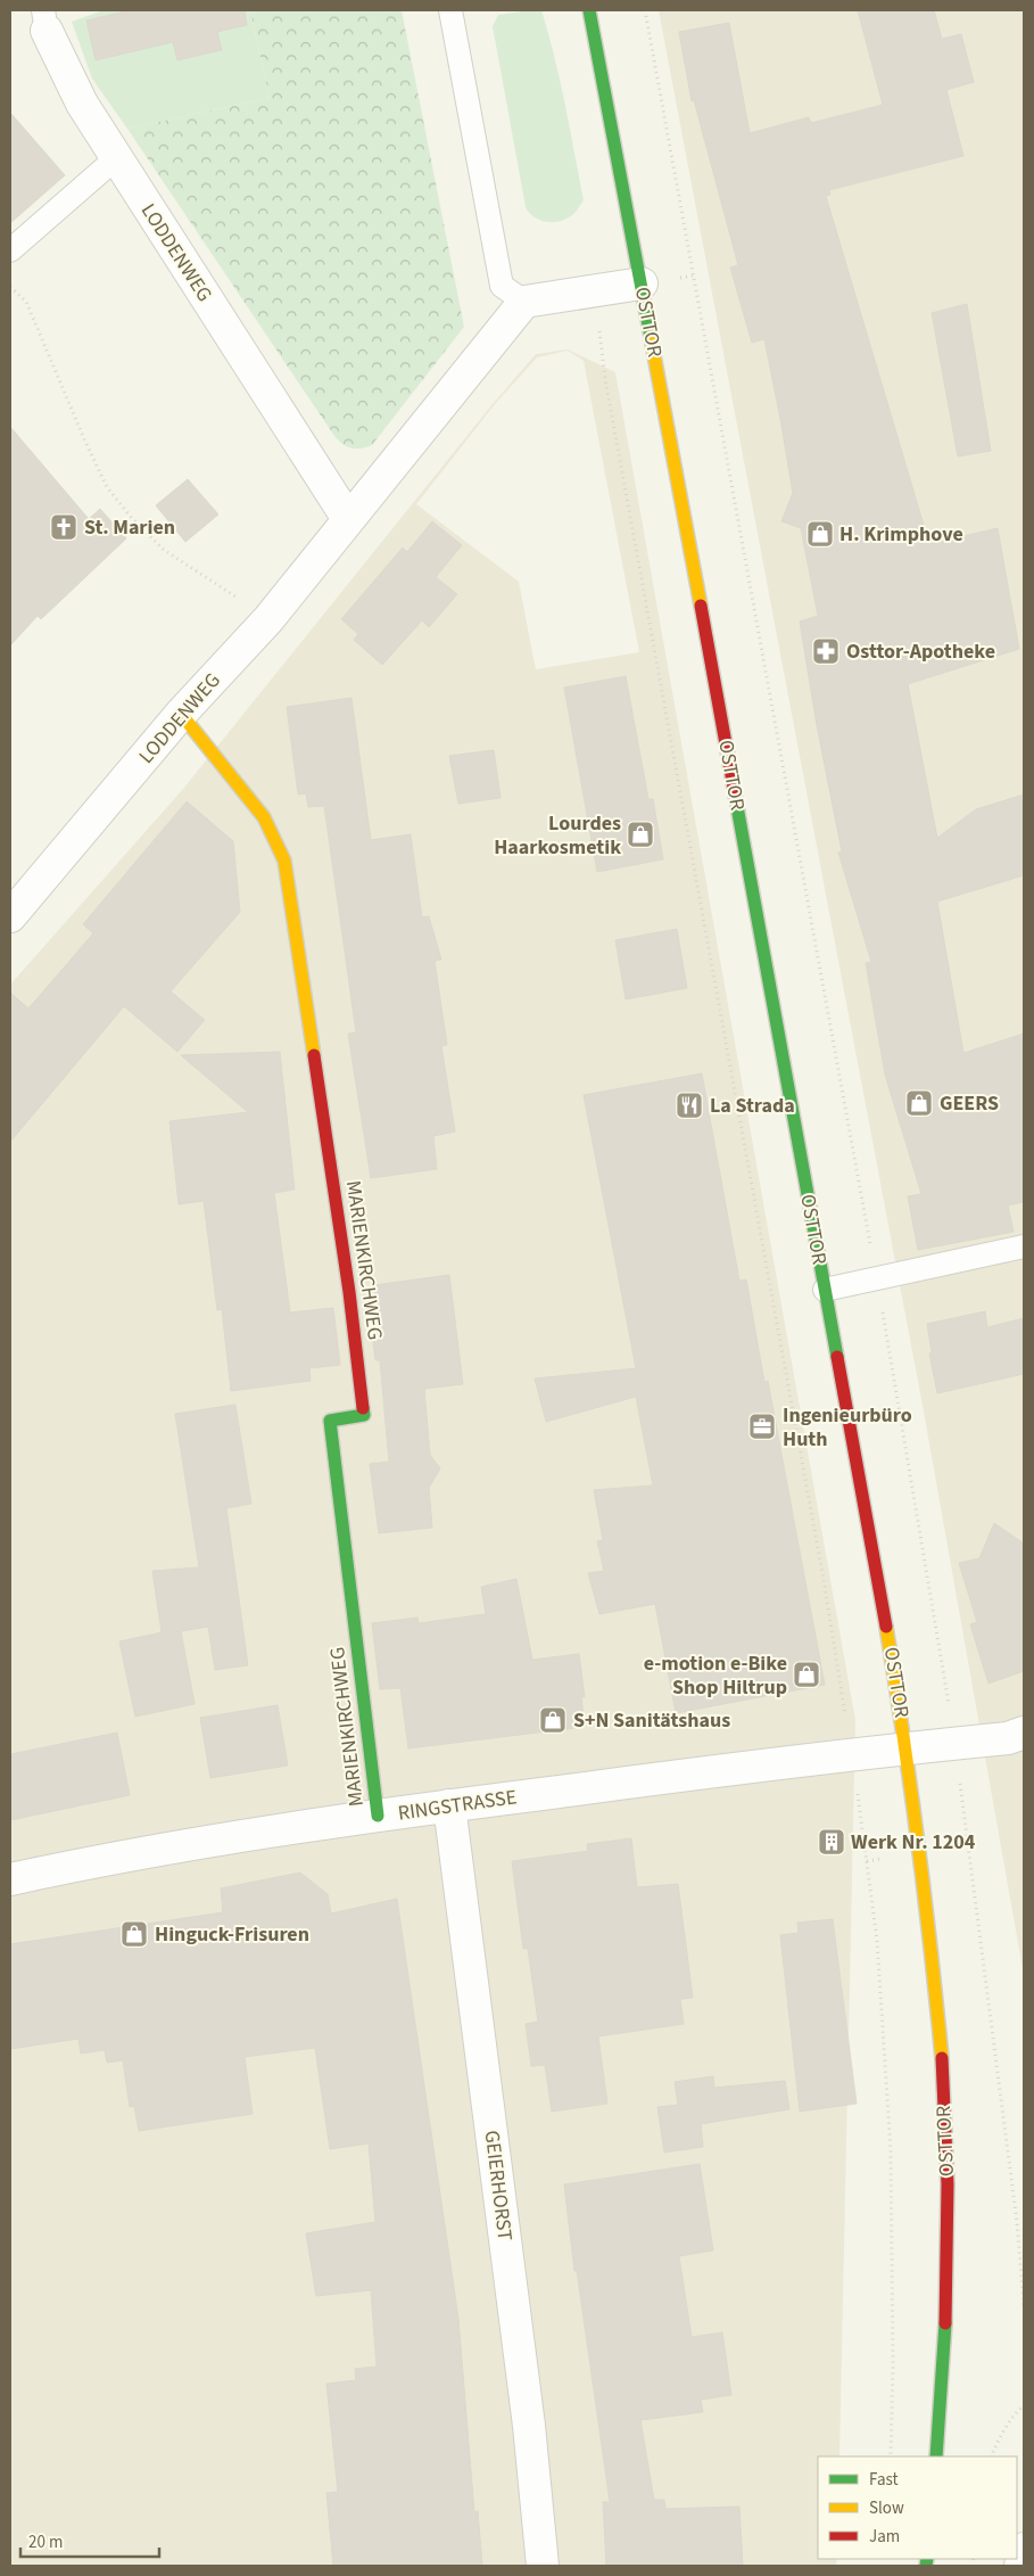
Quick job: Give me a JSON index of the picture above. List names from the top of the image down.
{
  "streets": {
    "main road": ["OSTTOR", "MARIENKIRCHWEG"],
    "street": ["LODDENWEG", "RINGSTRASSE", "GEIERHORST"]
  },
  "crossings": [
    ["LODDENWEG", "MARIENKIRCHWEG"],
    ["OSTTOR", "RINGSTRASSE"],
    ["MARIENKIRCHWEG", "RINGSTRASSE"],
    ["RINGSTRASSE", "GEIERHORST"]
  ],
  "places": {
    "church": ["St. Marien"],
    "shop": [
      "H. Krimphove",
      "Lourdes Haarkosmetik",
      "GEERS",
      "e-motion e-Bike Shop Hiltrup",
      "S+N Sanitätshaus",
      "Hinguck-Frisuren"
    ],
    "pharmacy": ["Osttor-Apotheke"],
    "restaurant": ["La Strada"],
    "office": ["Ingenieurbüro Huth"],
    "building": ["Werk Nr. 1204"]
  },
  "legend": ["Fast", "Slow", "Jam"],
  "scale_bar": "20 m"
}
